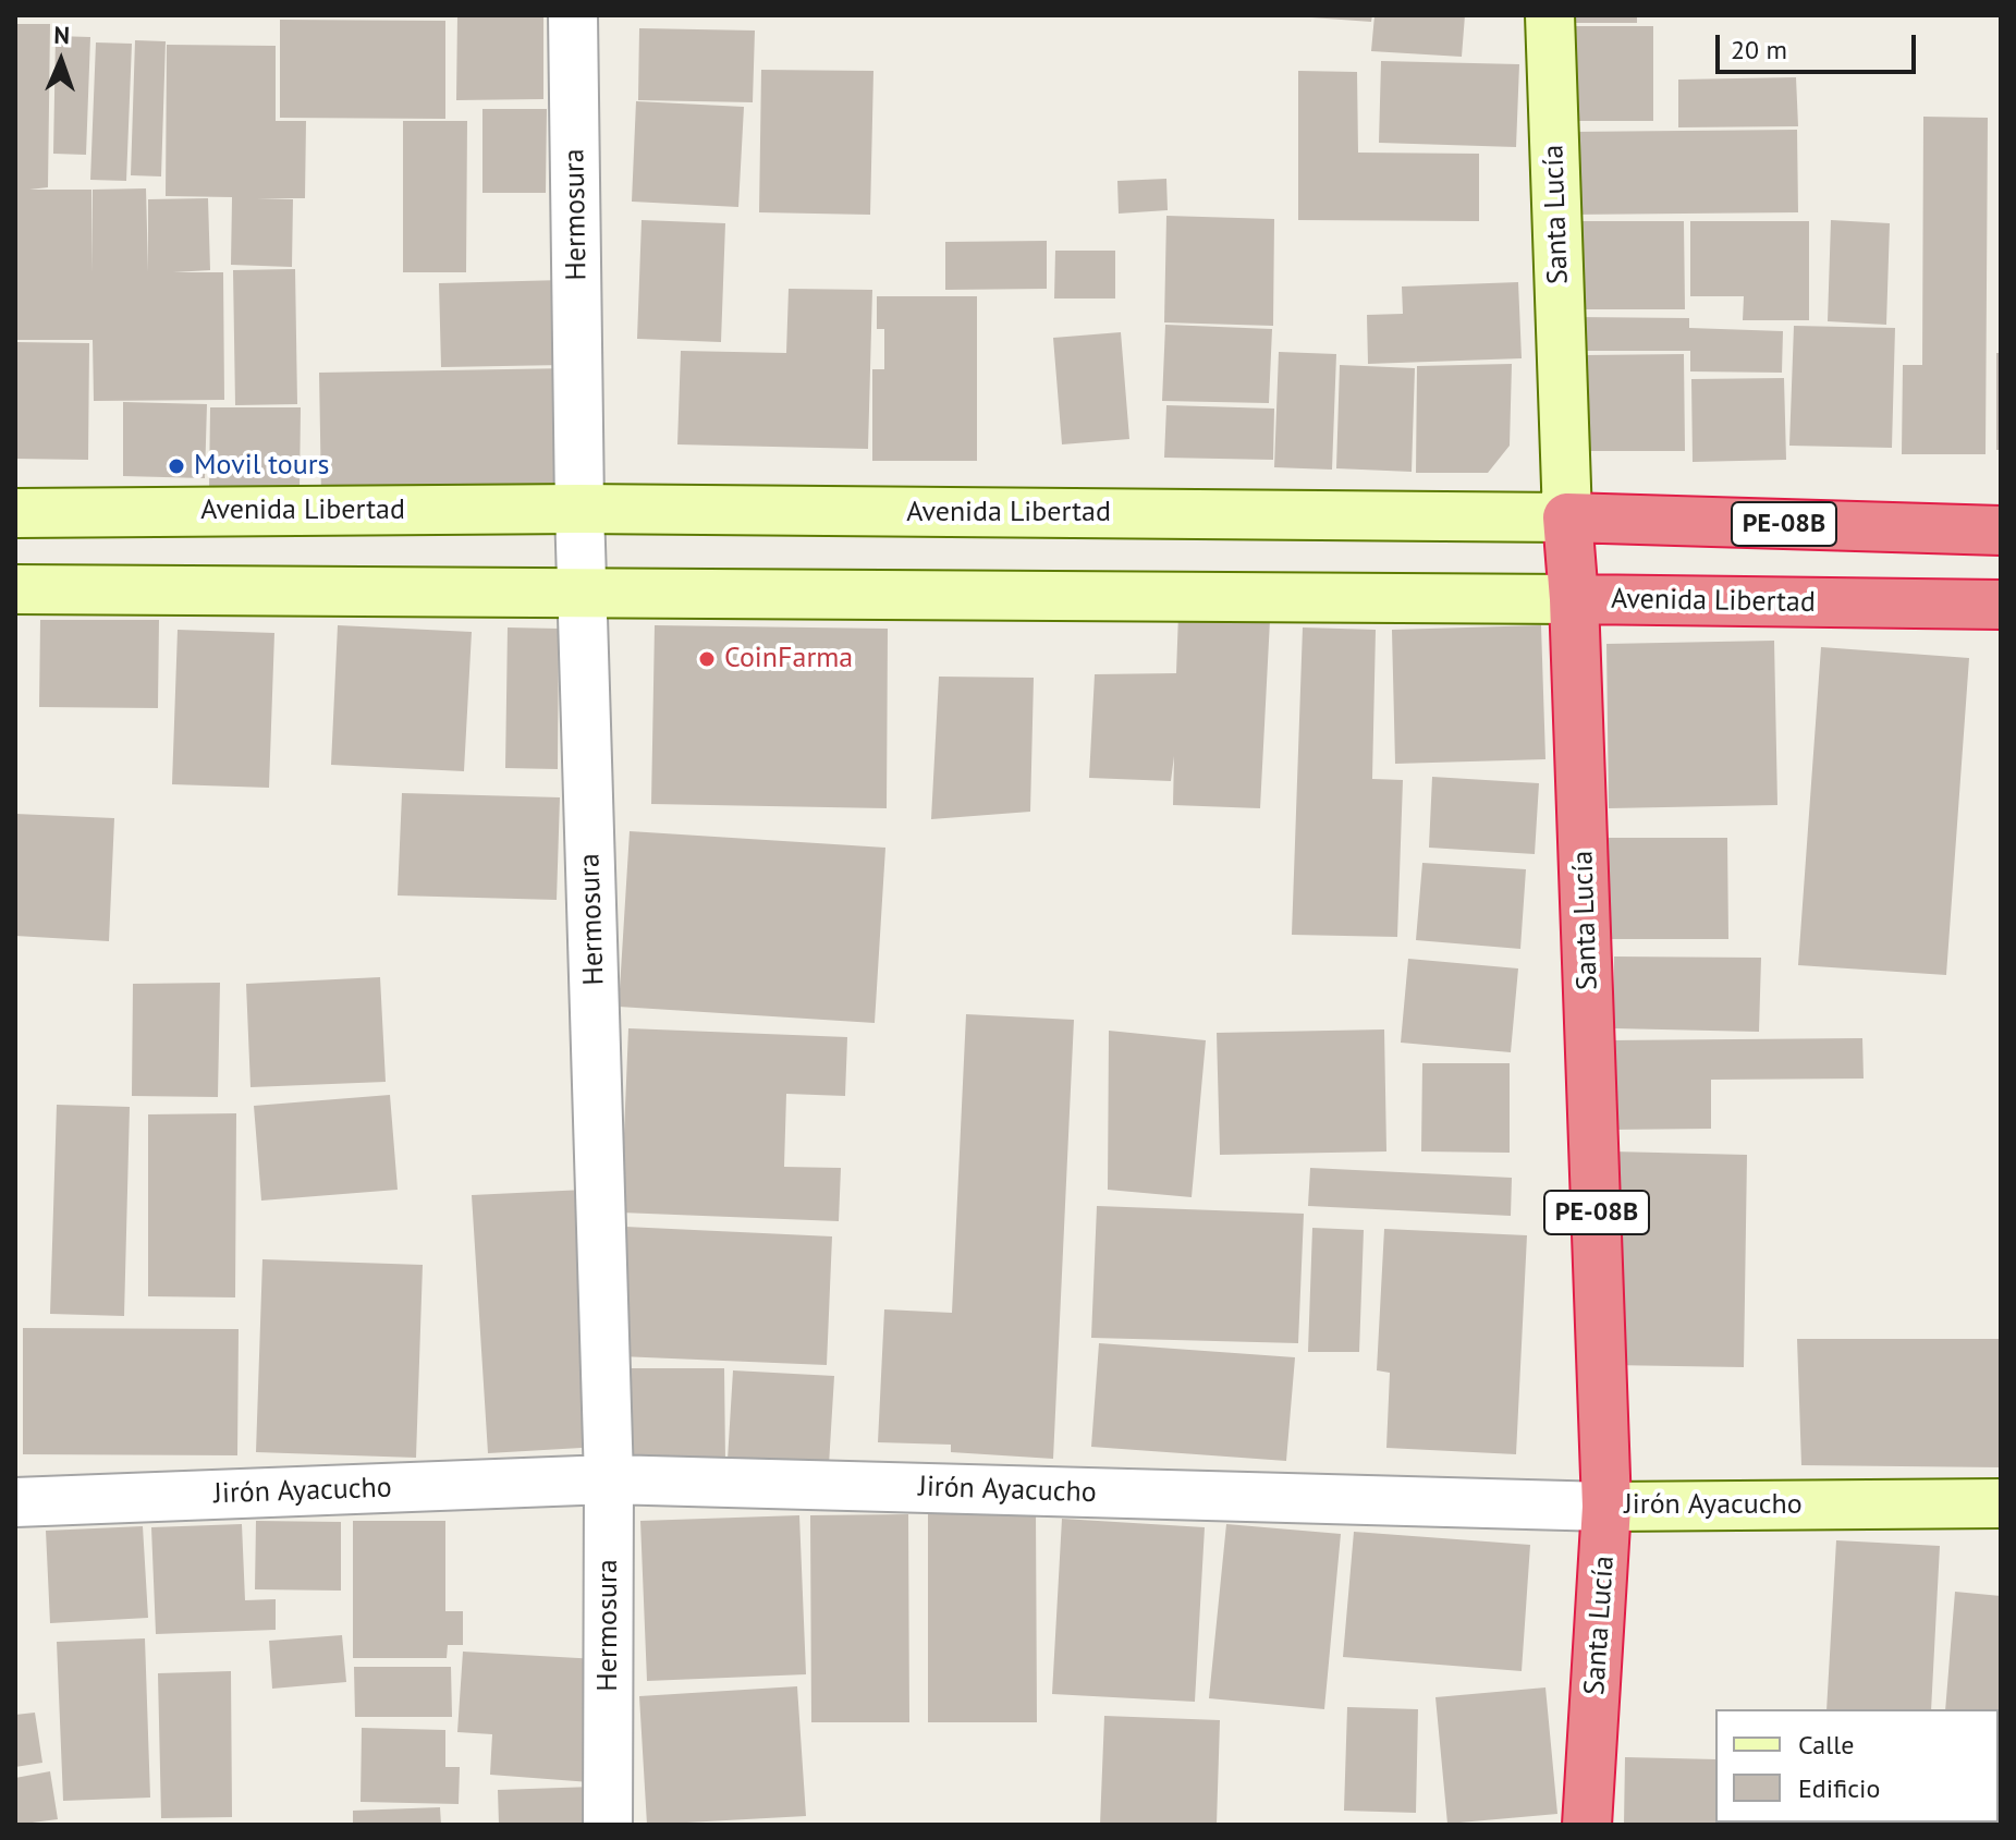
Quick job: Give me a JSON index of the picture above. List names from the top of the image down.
{
  "streets": {
    "highway": ["Santa Lucía", "Avenida Libertad", "PE-08B"],
    "main road": ["Jirón Ayacucho"],
    "street": ["Hermosura"]
  },
  "crossings": [
    ["Hermosura", "Avenida Libertad"],
    ["Hermosura", "Jirón Ayacucho"],
    ["Santa Lucía", "Avenida Libertad"],
    ["Santa Lucía", "Jirón Ayacucho"]
  ],
  "places": ["Movil tours", "CoinFarma"],
  "legend": ["Calle", "Edificio"],
  "scale_bar": "20 m",
  "north": "top"
}
